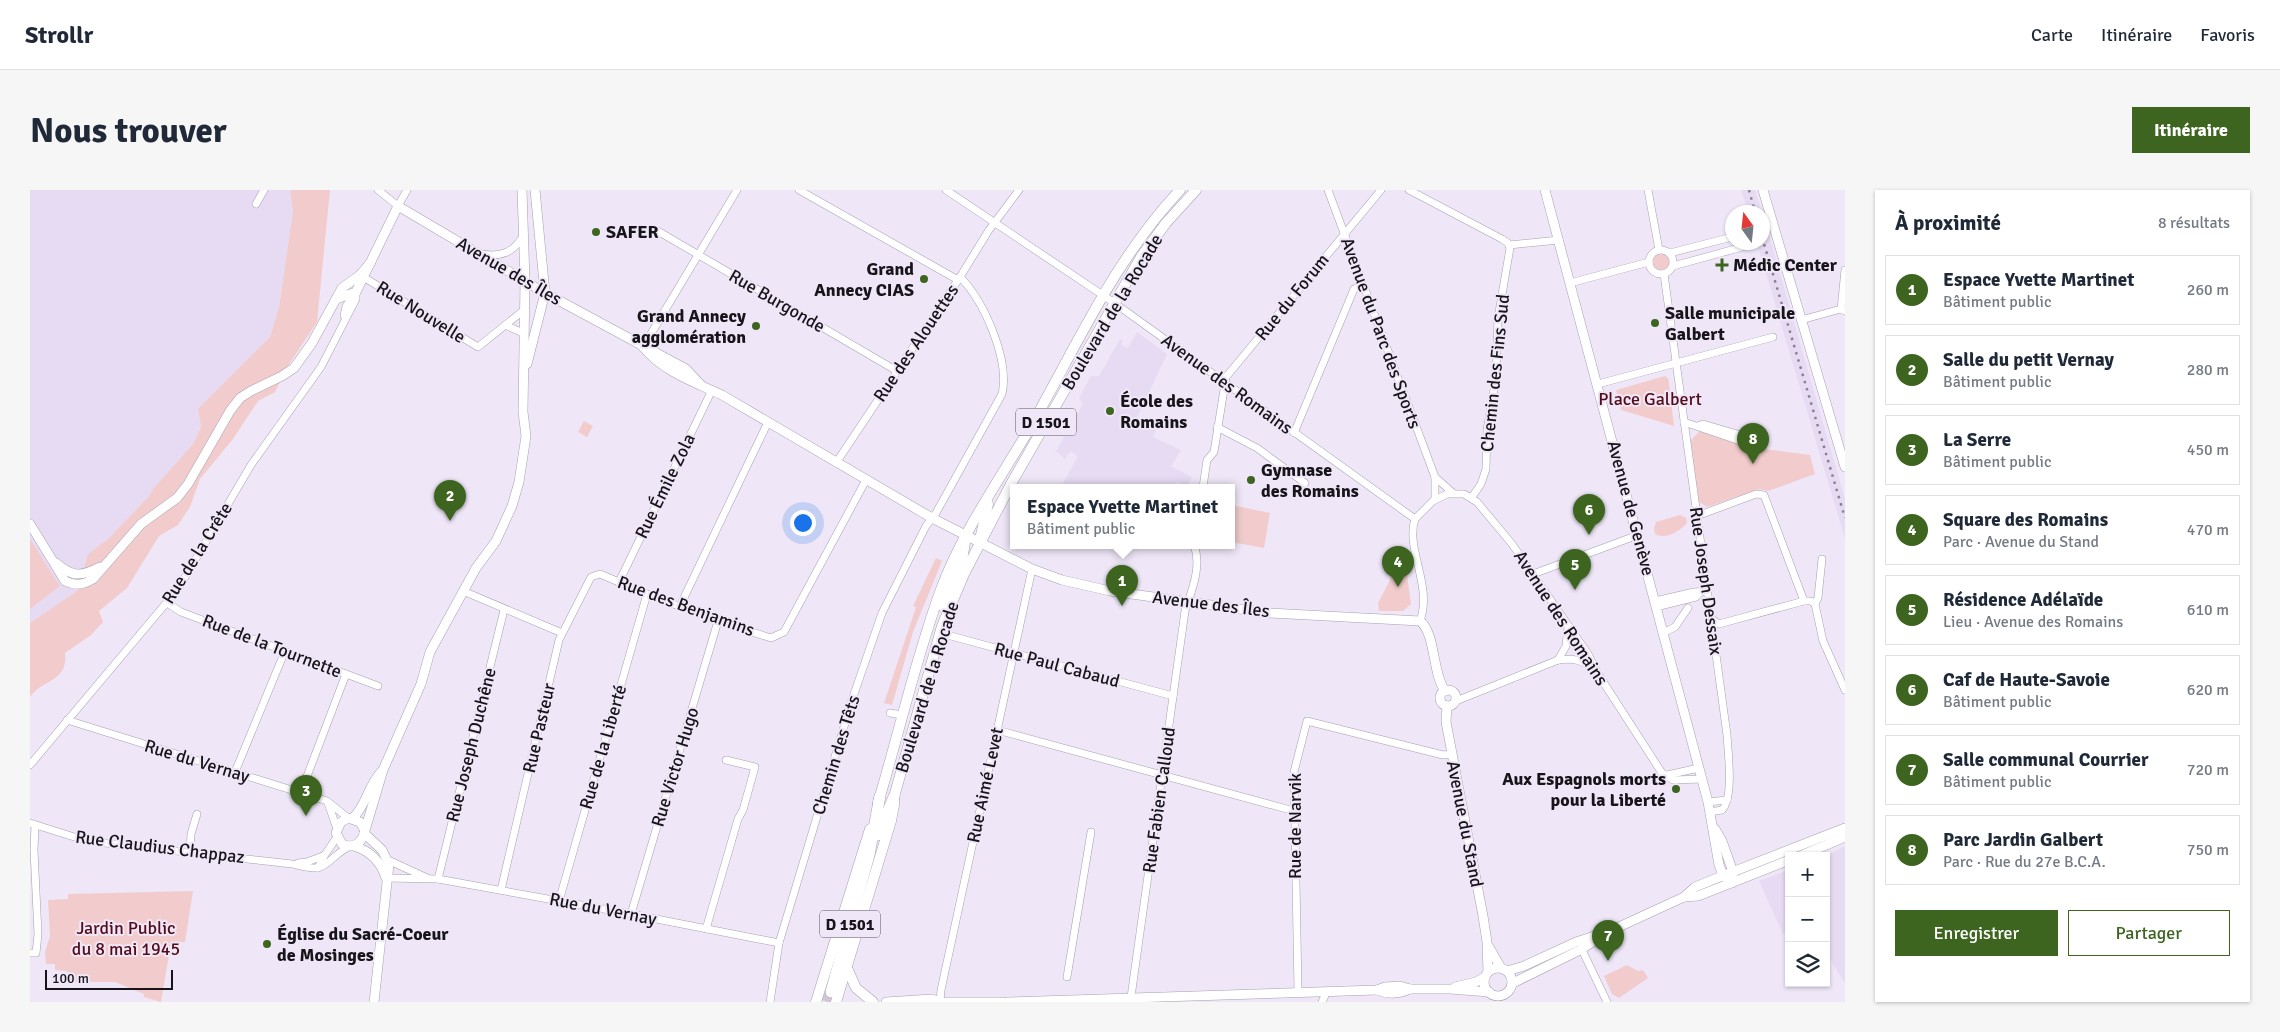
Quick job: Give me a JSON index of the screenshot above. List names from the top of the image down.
{
  "streets": {
    "highway": ["Boulevard de la Rocade", "D 1501"],
    "main road": [
      "Avenue des Îles",
      "Avenue de Genève",
      "Rue de la Crête",
      "Avenue du Stand"
    ],
    "street": [
      "Rue du Forum",
      "Rue Burgonde",
      "Rue Nouvelle",
      "Avenue du Parc des Sports",
      "Rue des Alouettes",
      "Chemin des Fins Sud",
      "Avenue des Romains",
      "Rue Émile Zola",
      "Rue Joseph Dessaix",
      "Rue des Benjamins",
      "Rue de la Tournette",
      "Rue Paul Cabaud",
      "Rue Pasteur",
      "Rue Joseph Duchêne",
      "Rue de la Liberté",
      "Chemin des Têts",
      "Rue du Vernay",
      "Rue Victor Hugo",
      "Rue Aimé Levet",
      "Rue Fabien Calloud",
      "Rue de Narvik",
      "Rue Claudius Chappaz"
    ]
  },
  "crossings": [
    ["Avenue des Îles", "Boulevard de la Rocade"],
    ["Avenue des Îles", "Rue des Alouettes"],
    ["Avenue des Îles", "Rue Émile Zola"],
    ["Avenue des Îles", "Rue des Benjamins"],
    ["Avenue des Îles", "Chemin des Têts"],
    ["Avenue des Îles", "Rue Aimé Levet"],
    ["Avenue des Îles", "Rue Fabien Calloud"],
    ["Rue du Forum", "Avenue du Parc des Sports"],
    ["Rue du Forum", "Avenue des Romains"],
    ["Rue Burgonde", "Rue des Alouettes"],
    ["Rue Nouvelle", "Rue de la Crête"],
    ["Boulevard de la Rocade", "Avenue des Romains"],
    ["Boulevard de la Rocade", "Rue Paul Cabaud"],
    ["Rue des Alouettes", "Chemin des Têts"],
    ["Chemin des Fins Sud", "Avenue des Romains"],
    ["Rue Émile Zola", "Rue des Benjamins"],
    ["Rue de la Crête", "Rue de la Tournette"],
    ["Rue de la Crête", "Rue du Vernay"],
    ["Rue des Benjamins", "Rue Pasteur"],
    ["Rue des Benjamins", "Rue de la Liberté"],
    ["Rue des Benjamins", "Rue Victor Hugo"],
    ["Rue Paul Cabaud", "Rue Aimé Levet"],
    ["Rue Paul Cabaud", "Rue Fabien Calloud"],
    ["Rue Pasteur", "Rue du Vernay"],
    ["Rue Joseph Duchêne", "Rue du Vernay"],
    ["Rue de la Liberté", "Rue du Vernay"],
    ["Chemin des Têts", "Rue du Vernay"],
    ["Rue du Vernay", "Rue Victor Hugo"],
    ["Avenue du Stand", "Rue de Narvik"]
  ],
  "parks": ["Place Galbert", "Jardin Public du 8 mai 1945"],
  "places": {
    "other": [
      "SAFER",
      "Grand Annecy CIAS",
      "Salle municipale Galbert",
      "Grand Annecy agglomération",
      "École des Romains",
      "Gymnase des Romains",
      "Aux Espagnols morts pour la Liberté",
      "Église du Sacré-Coeur de Mosinges"
    ],
    "health": ["Médic Center"]
  },
  "scale_bar": "100 m",
  "north": "top",
  "page": {
    "header": "Strollr",
    "nav": ["Carte", "Itinéraire", "Favoris"],
    "buttons": [
      "Itinéraire",
      ["Enregistrer", "Partager"]
    ],
    "title": "Nous trouver",
    "heading": ["À proximité", "8 résultats"],
    "list": [
      {
        "mark": "1",
        "name": "Espace Yvette Martinet",
        "note": "Bâtiment public",
        "value": "260 m"
      },
      {
        "mark": "2",
        "name": "Salle du petit Vernay",
        "note": "Bâtiment public",
        "value": "280 m"
      },
      {
        "mark": "3",
        "name": "La Serre",
        "note": "Bâtiment public",
        "value": "450 m"
      },
      {
        "mark": "4",
        "name": "Square des Romains",
        "note": "Parc · Avenue du Stand",
        "value": "470 m"
      },
      {
        "mark": "5",
        "name": "Résidence Adélaïde",
        "note": "Lieu · Avenue des Romains",
        "value": "610 m"
      },
      {
        "mark": "6",
        "name": "Caf de Haute-Savoie",
        "note": "Bâtiment public",
        "value": "620 m"
      },
      {
        "mark": "7",
        "name": "Salle communal Courrier",
        "note": "Bâtiment public",
        "value": "720 m"
      },
      {
        "mark": "8",
        "name": "Parc Jardin Galbert",
        "note": "Parc · Rue du 27e B.C.A.",
        "value": "750 m"
      }
    ],
    "pins": [
      "8",
      "2",
      "6",
      "4",
      "5",
      "1",
      "3",
      "7"
    ],
    "popup": ["Espace Yvette Martinet", "Bâtiment public"],
    "map_buttons": ["+", "−"],
    "scale": "100 m"
  }
}
